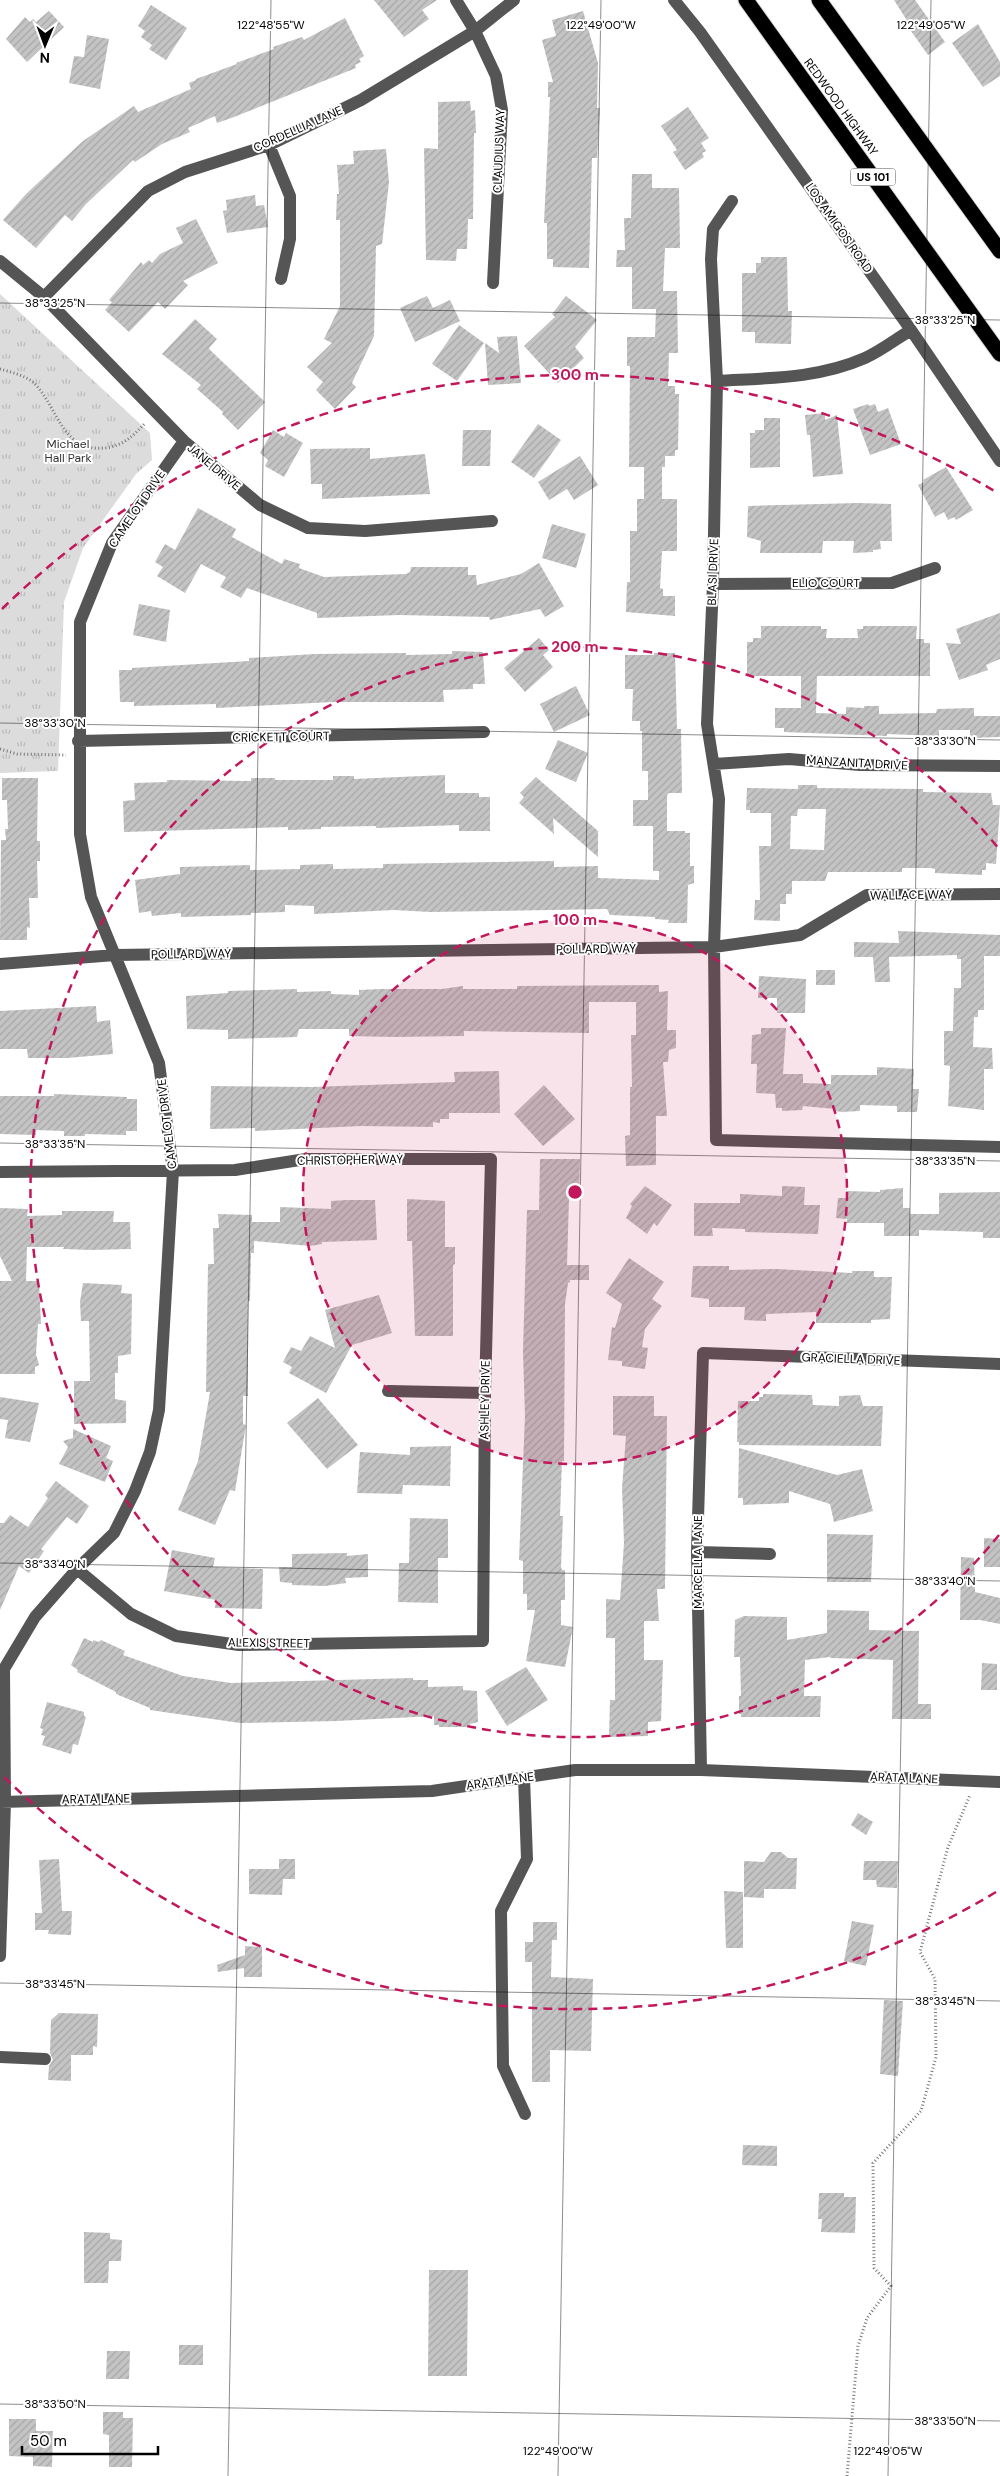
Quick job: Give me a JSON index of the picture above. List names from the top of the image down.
{
  "streets": {
    "highway": ["REDWOOD HIGHWAY", "US 101"],
    "street": [
      "CORDELLIA LANE",
      "CLAUDIUS WAY",
      "LOS AMIGOS ROAD",
      "JANE DRIVE",
      "CAMELOT DRIVE",
      "BLASI DRIVE",
      "ELIO COURT",
      "CRICKETT COURT",
      "MANZANITA DRIVE",
      "WALLACE WAY",
      "POLLARD WAY",
      "CHRISTOPHER WAY",
      "GRACIELLA DRIVE",
      "ASHLEY DRIVE",
      "MARCELLA LANE",
      "ALEXIS STREET",
      "ARATA LANE"
    ]
  },
  "crossings": [
    ["CORDELLIA LANE", "CLAUDIUS WAY"],
    ["CORDELLIA LANE", "JANE DRIVE"],
    ["JANE DRIVE", "CAMELOT DRIVE"],
    ["CAMELOT DRIVE", "CRICKETT COURT"],
    ["CAMELOT DRIVE", "POLLARD WAY"],
    ["CAMELOT DRIVE", "CHRISTOPHER WAY"],
    ["CAMELOT DRIVE", "ALEXIS STREET"],
    ["CAMELOT DRIVE", "ARATA LANE"],
    ["BLASI DRIVE", "ELIO COURT"],
    ["BLASI DRIVE", "MANZANITA DRIVE"],
    ["BLASI DRIVE", "WALLACE WAY"],
    ["BLASI DRIVE", "POLLARD WAY"],
    ["WALLACE WAY", "POLLARD WAY"],
    ["CHRISTOPHER WAY", "ASHLEY DRIVE"],
    ["GRACIELLA DRIVE", "MARCELLA LANE"],
    ["ASHLEY DRIVE", "ALEXIS STREET"],
    ["MARCELLA LANE", "ARATA LANE"]
  ],
  "parks": ["Michael Hall Park"],
  "scale_bar": "50 m",
  "north": "bottom",
  "coordinates": [
    "122°48'55\"W",
    "122°49'00\"W",
    "122°49'05\"W",
    "38°33'25\"N",
    "38°33'30\"N",
    "38°33'35\"N",
    "38°33'40\"N",
    "38°33'45\"N",
    "38°33'50\"N"
  ],
  "rings": ["300 m", "200 m", "100 m"]
}
